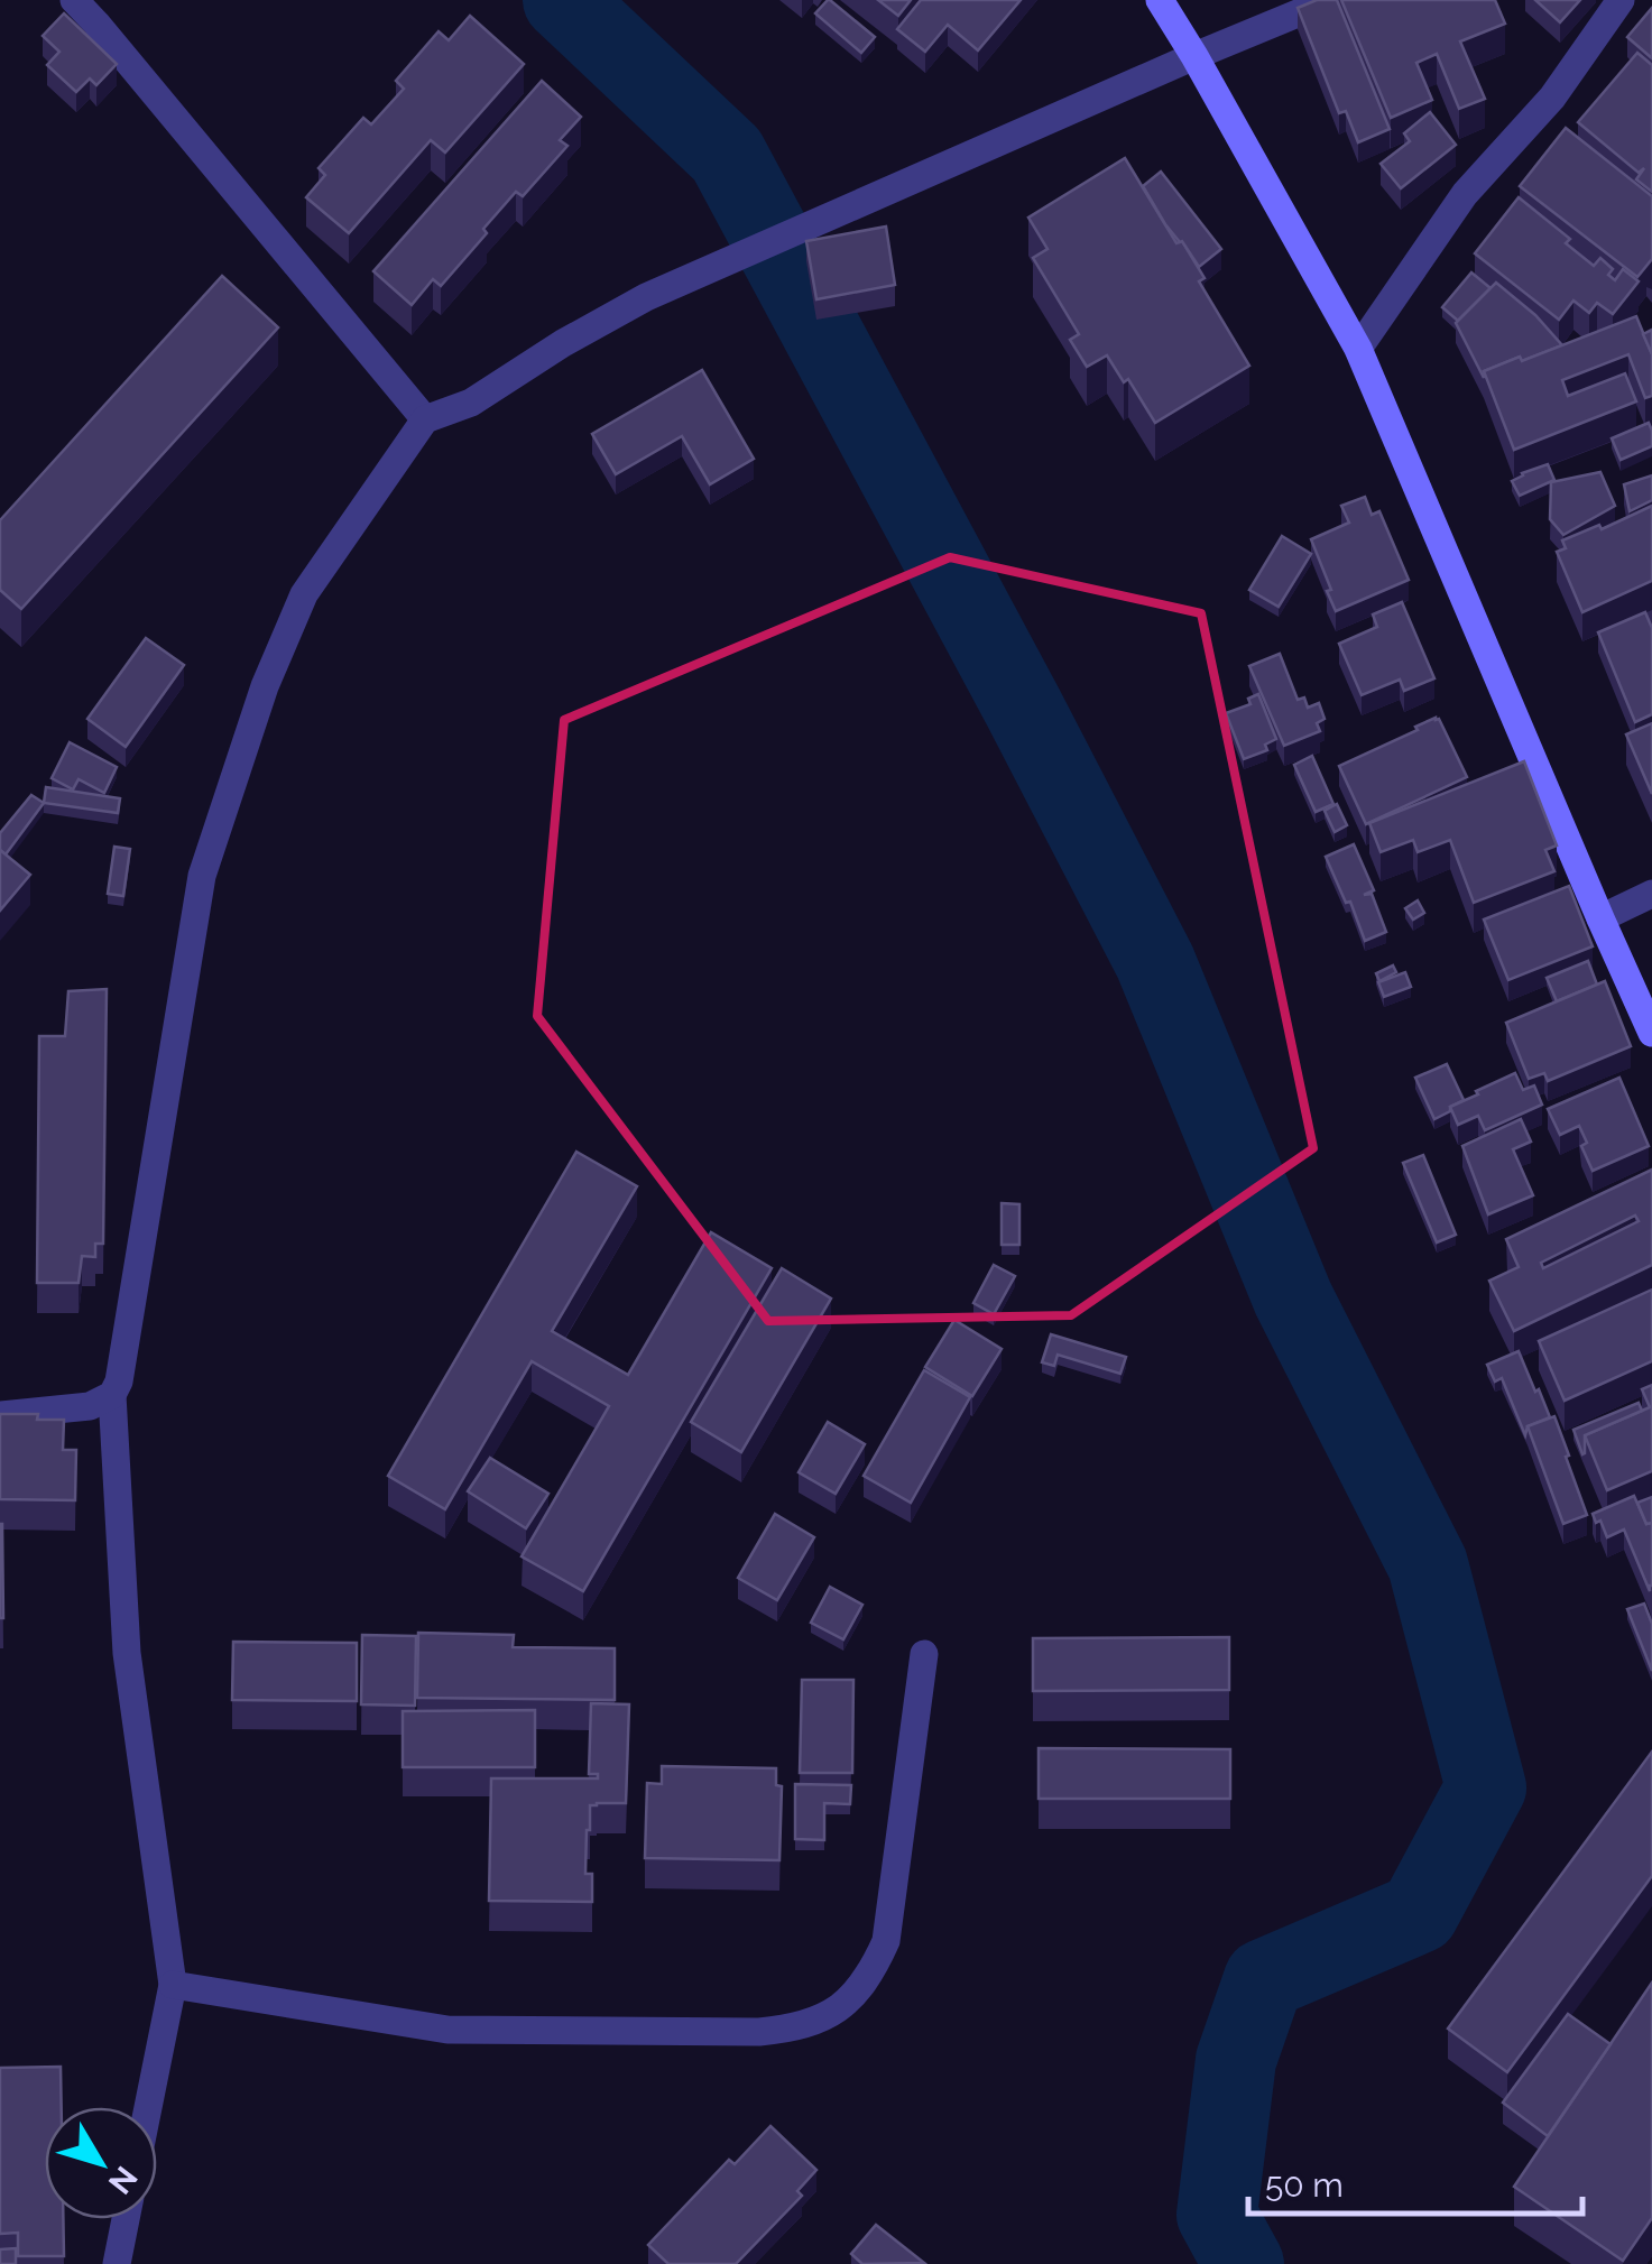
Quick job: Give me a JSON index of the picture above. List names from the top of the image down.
{
  "scale_bar": "50 m",
  "north": "bottom right"
}
